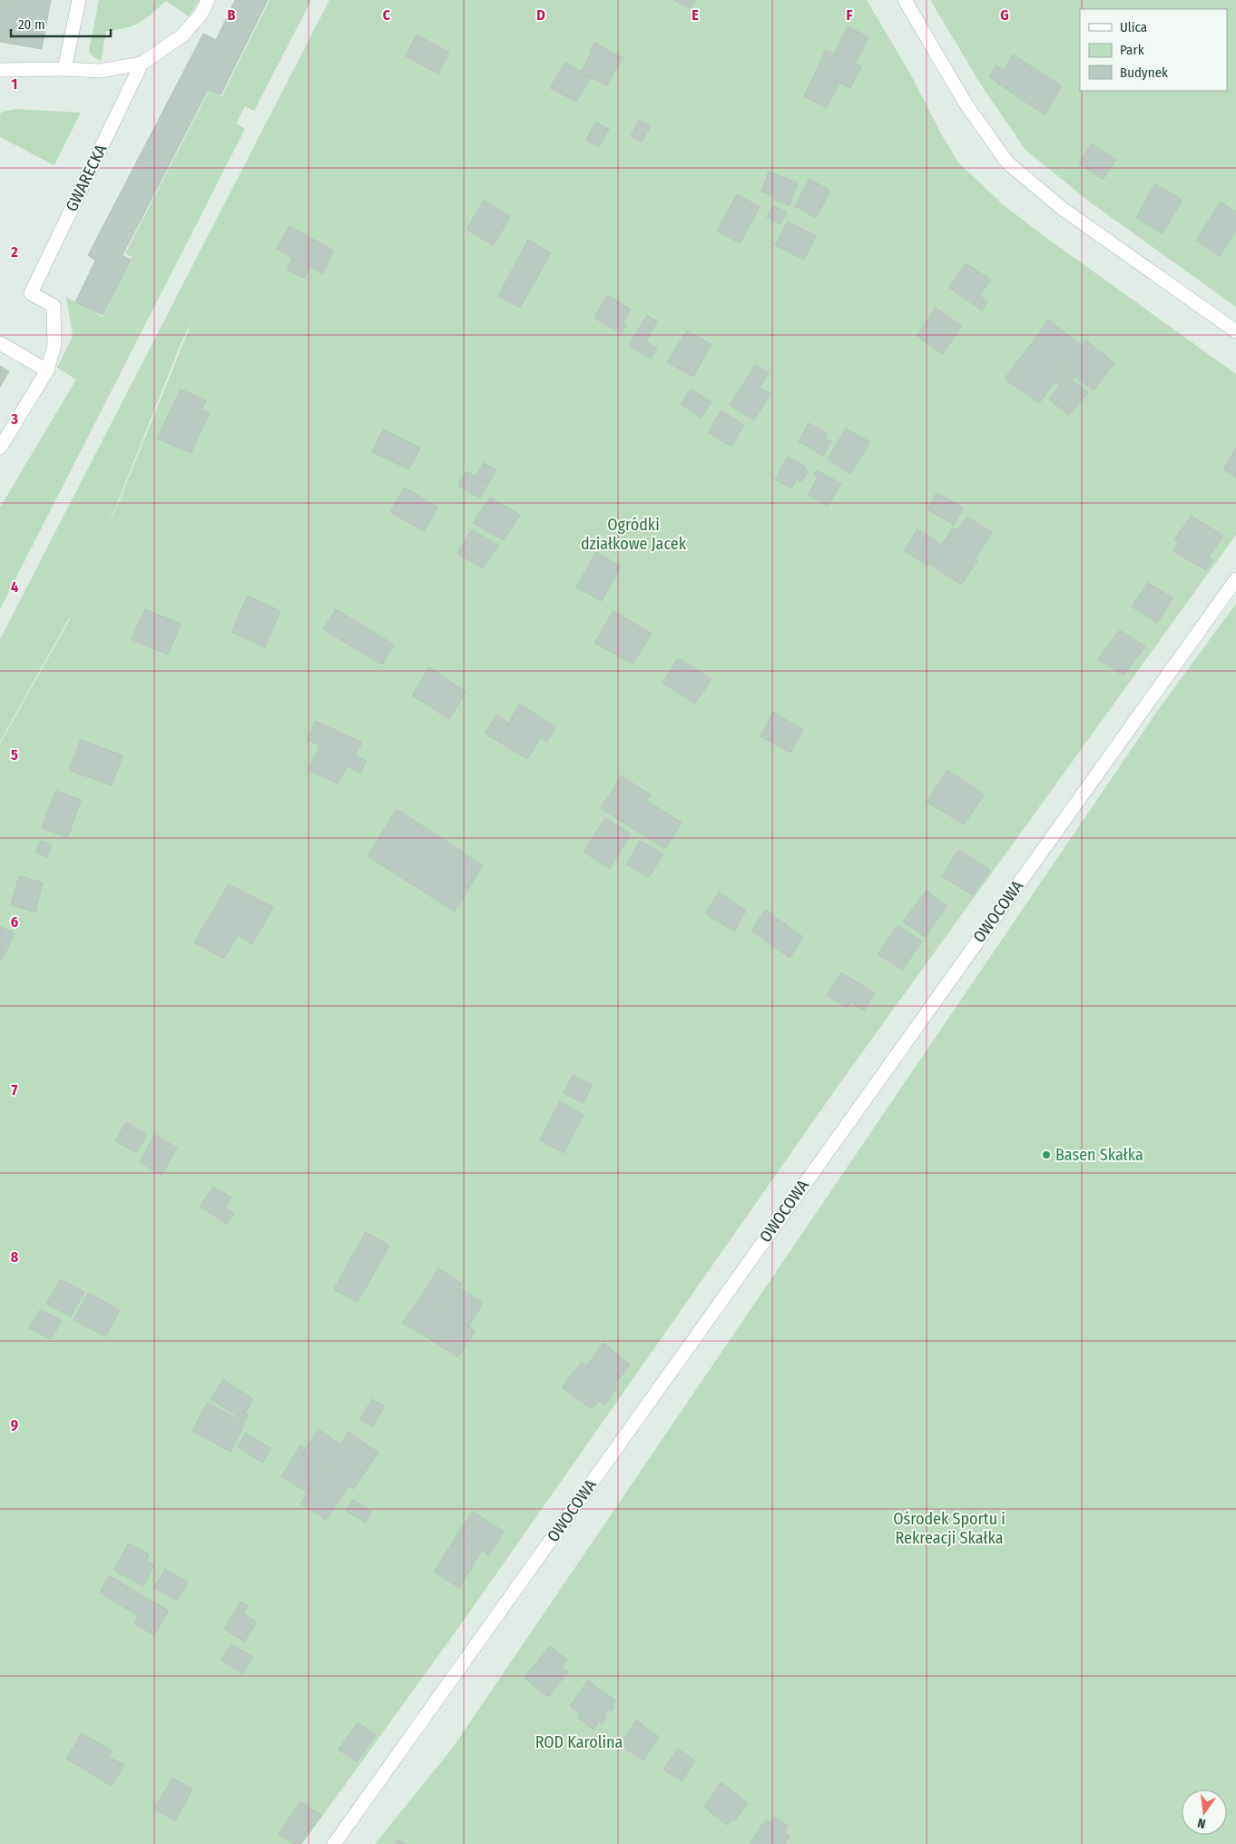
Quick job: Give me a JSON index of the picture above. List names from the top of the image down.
{
  "streets": {
    "street": ["GWARECKA", "OWOCOWA"]
  },
  "parks": ["Ogródki działkowe Jacek", "Ośrodek Sportu i Rekreacji Skałka", "ROD Karolina"],
  "places": ["Basen Skałka"],
  "legend": ["Ulica", "Park", "Budynek"],
  "scale_bar": "20 m",
  "north": "bottom",
  "grid": {
    "columns": [
      "B",
      "C",
      "D",
      "E",
      "F",
      "G"
    ],
    "rows": [
      "1",
      "2",
      "3",
      "4",
      "5",
      "6",
      "7",
      "8",
      "9"
    ]
  }
}
